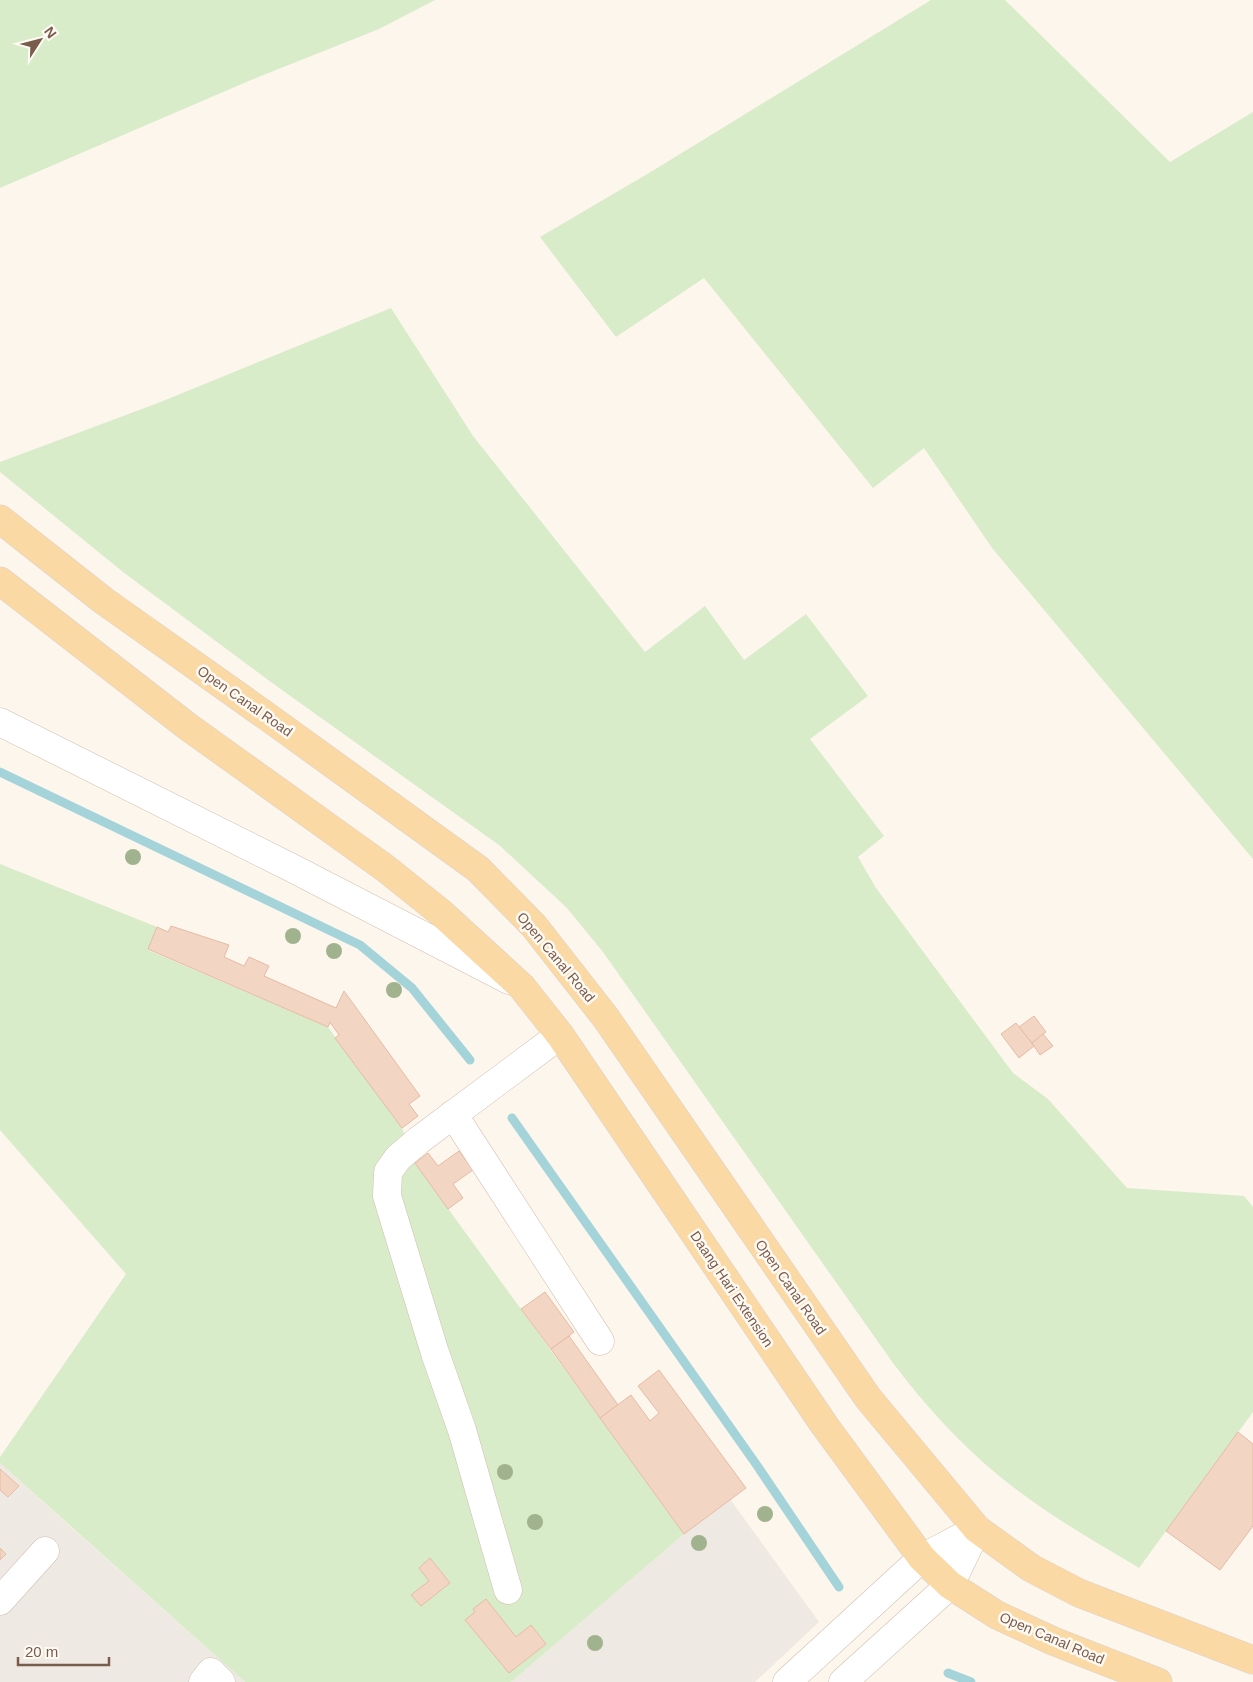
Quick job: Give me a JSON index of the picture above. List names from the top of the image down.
{
  "streets": {
    "main road": ["Open Canal Road", "Daang Hari Extension"]
  },
  "crossings": [
    ["Open Canal Road", "Daang Hari Extension"]
  ],
  "scale_bar": "20 m",
  "north": "top right"
}
